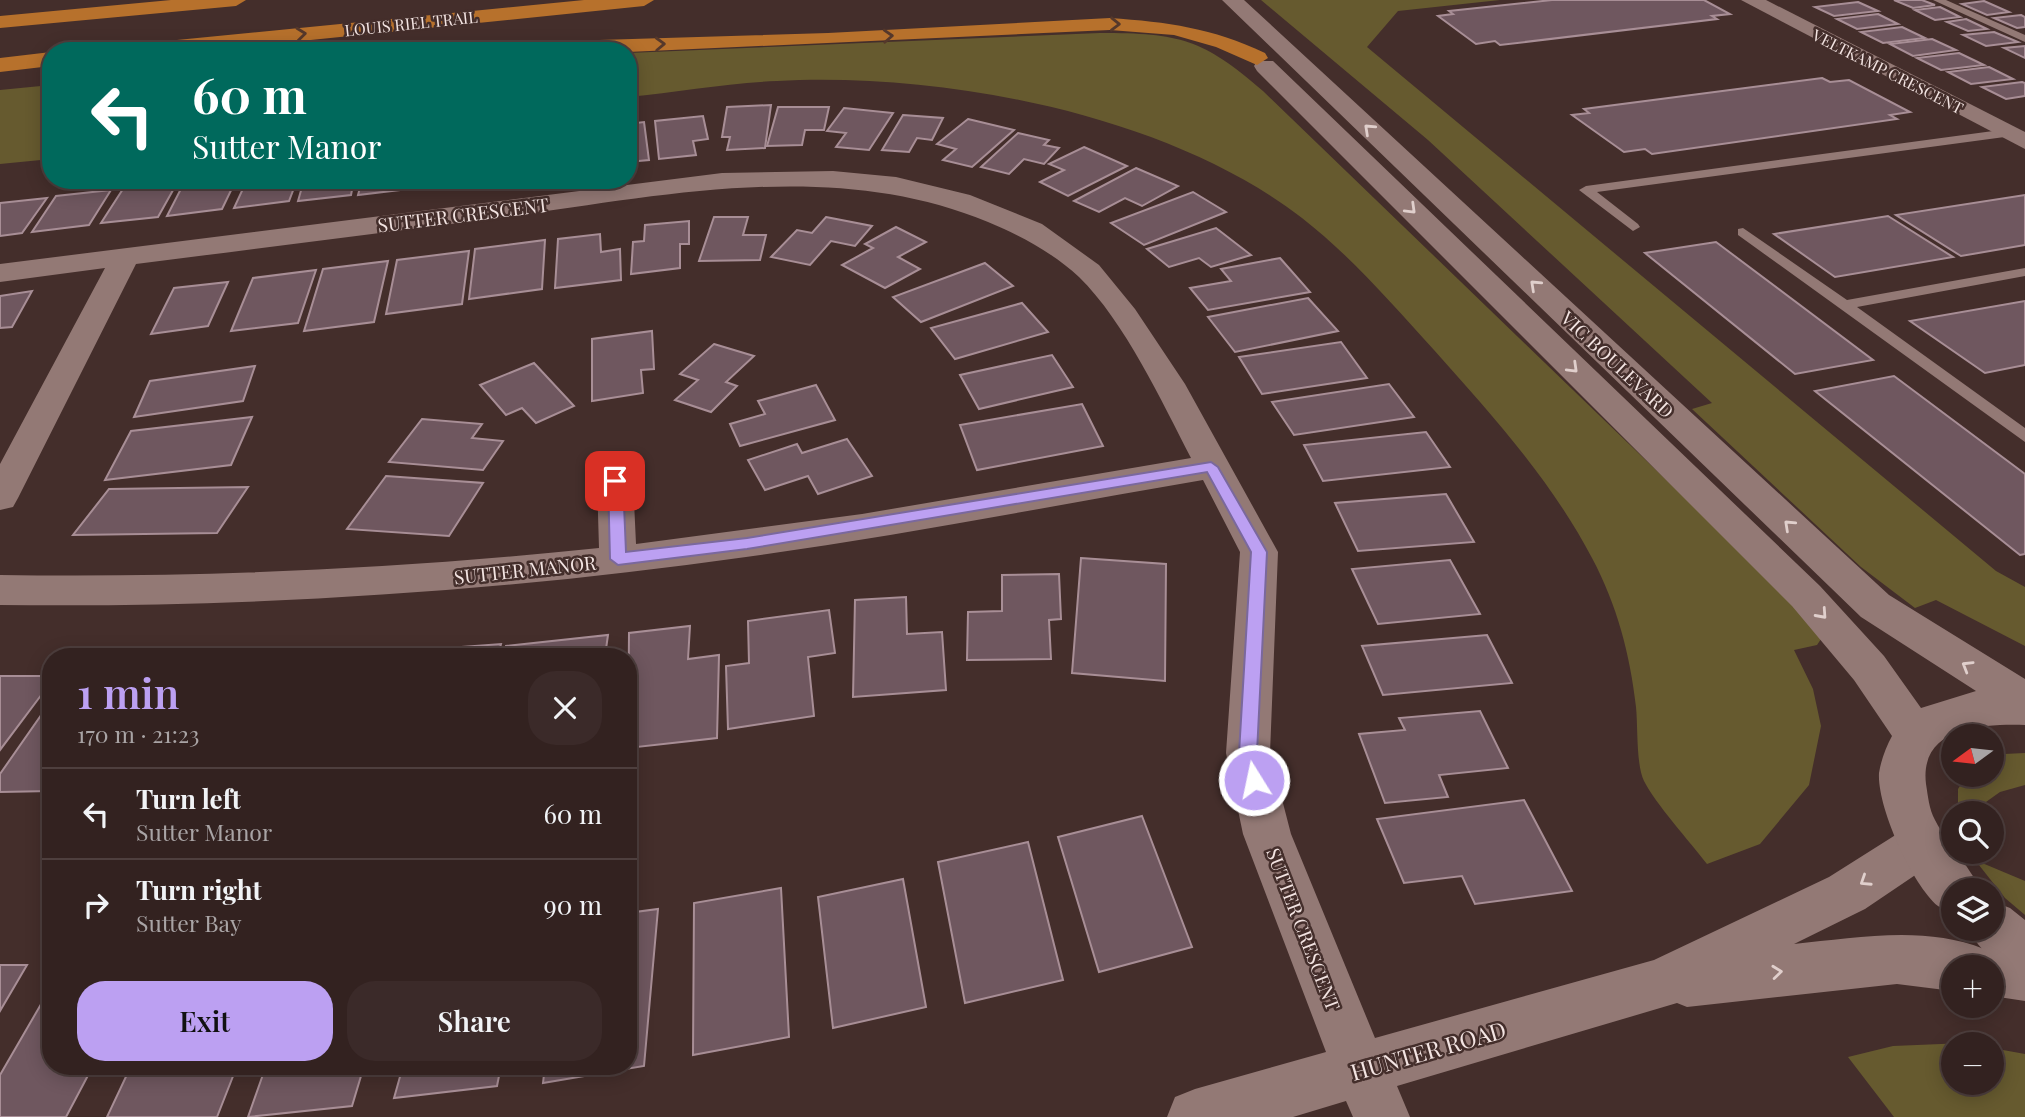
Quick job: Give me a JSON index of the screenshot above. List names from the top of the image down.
{
  "streets": {
    "highway": ["LOUIS RIEL TRAIL"],
    "street": [
      "VELTKAMP CRESCENT",
      "SUTTER CRESCENT",
      "VIC BOULEVARD",
      "SUTTER MANOR",
      "HUNTER ROAD"
    ]
  },
  "crossings": [
    ["SUTTER CRESCENT", "SUTTER MANOR"],
    ["SUTTER CRESCENT", "HUNTER ROAD"]
  ],
  "one_way": ["LOUIS RIEL TRAIL"],
  "north": "left",
  "page": {
    "turn": ["60 m", "Sutter Manor"],
    "heading": ["1 min", "170 m · 21:23"],
    "map_buttons": ["+", "−"],
    "list": [
      {
        "name": "Turn left",
        "note": "Sutter Manor",
        "value": "60 m"
      },
      {
        "name": "Turn right",
        "note": "Sutter Bay",
        "value": "90 m"
      }
    ],
    "buttons": ["Exit", "Share"]
  }
}
